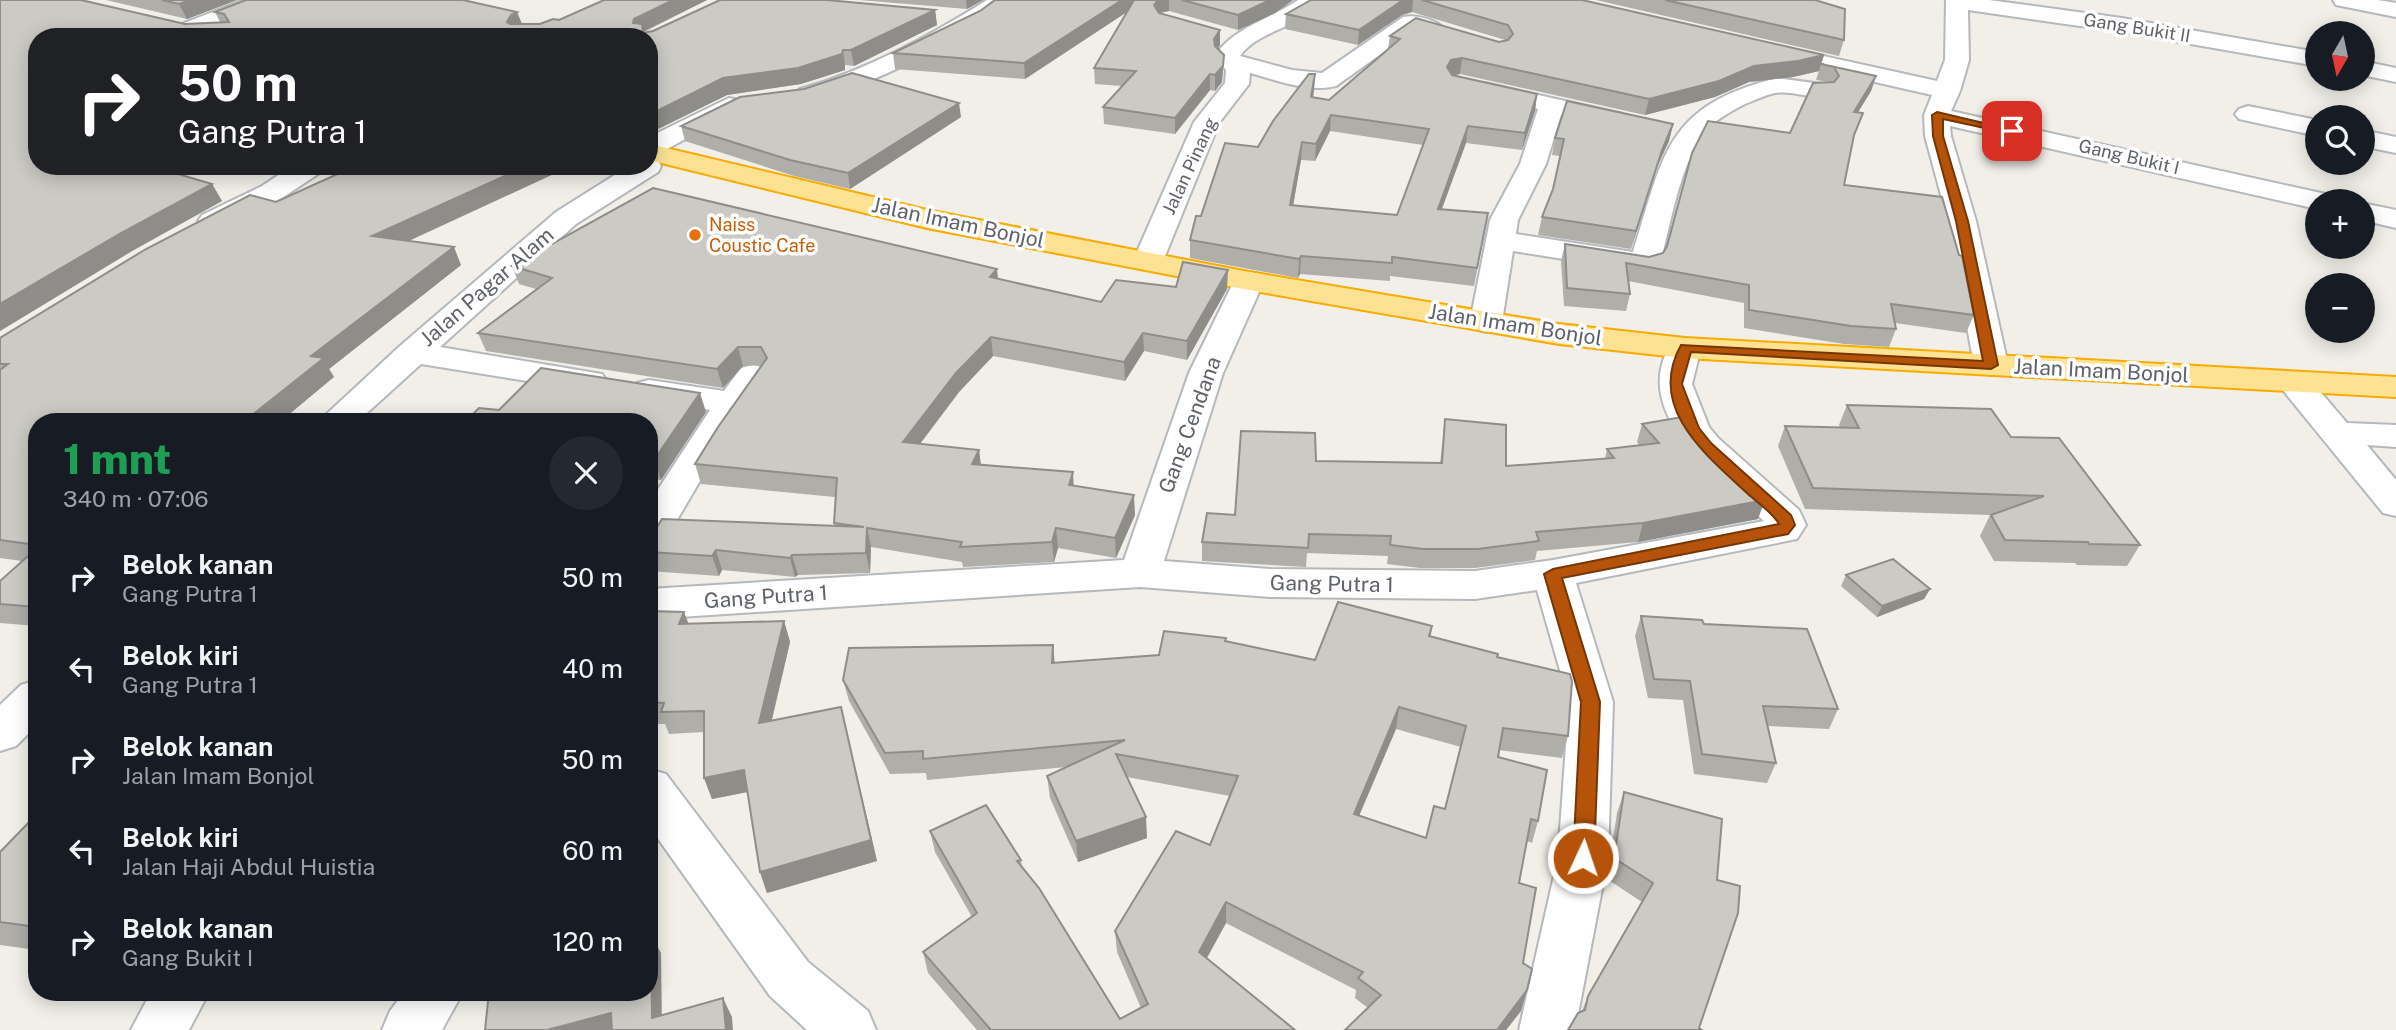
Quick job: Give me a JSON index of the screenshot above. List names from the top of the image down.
{
  "streets": {
    "highway": ["Jalan Imam Bonjol"],
    "street": [
      "Gang Bukit II",
      "Gang Bukit I",
      "Jalan Pinang",
      "Jalan Pagar Alam",
      "Gang Cendana",
      "Gang Putra 1"
    ]
  },
  "crossings": [
    ["Jalan Pinang", "Jalan Imam Bonjol"],
    ["Jalan Imam Bonjol", "Gang Cendana"],
    ["Jalan Imam Bonjol", "Gang Putra 1"],
    ["Gang Cendana", "Gang Putra 1"]
  ],
  "places": ["Naiss Coustic Cafe"],
  "north": "bottom",
  "page": {
    "map_buttons": ["+", "−"],
    "turn": ["50 m", "Gang Putra 1"],
    "heading": ["1 mnt", "340 m · 07:06"],
    "list": [
      {
        "name": "Belok kanan",
        "note": "Gang Putra 1",
        "value": "50 m"
      },
      {
        "name": "Belok kiri",
        "note": "Gang Putra 1",
        "value": "40 m"
      },
      {
        "name": "Belok kanan",
        "note": "Jalan Imam Bonjol",
        "value": "50 m"
      },
      {
        "name": "Belok kiri",
        "note": "Jalan Haji Abdul Huistia",
        "value": "60 m"
      },
      {
        "name": "Belok kanan",
        "note": "Gang Bukit I",
        "value": "120 m"
      }
    ]
  }
}
